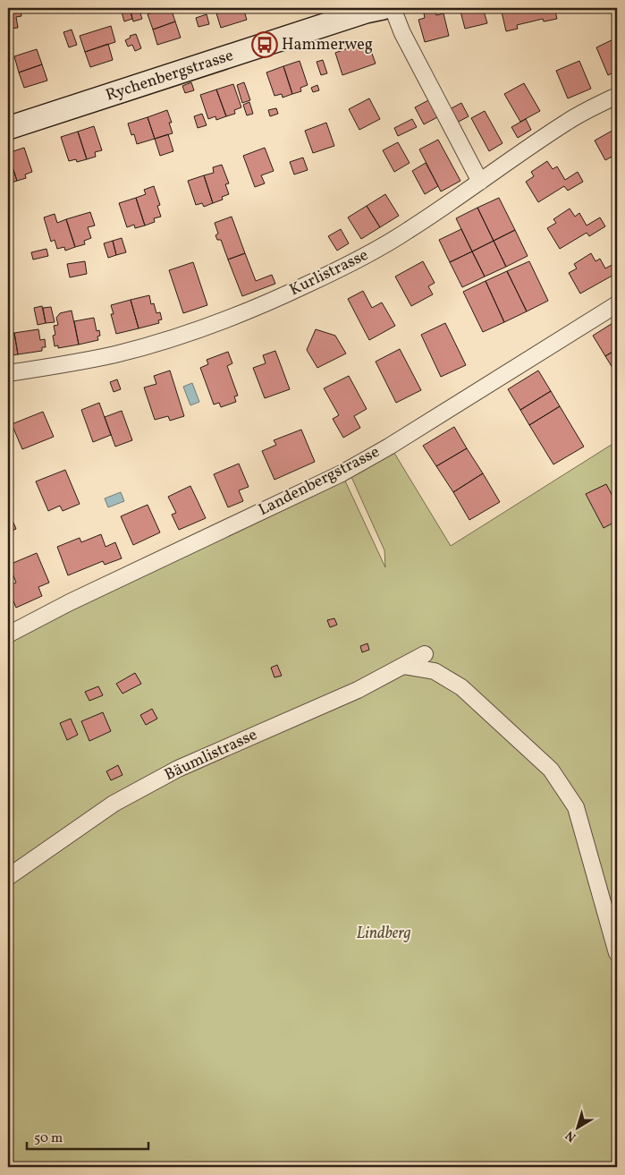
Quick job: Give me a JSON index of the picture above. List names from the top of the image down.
{
  "streets": {
    "street": [
      "Rychenbergstrasse",
      "Kurlistrasse",
      "Landenbergstrasse",
      "Bäumlistrasse"
    ]
  },
  "parks": ["Lindberg"],
  "places": {
    "bus stop": ["Hammerweg"]
  },
  "scale_bar": "50 m",
  "north": "bottom left"
}
